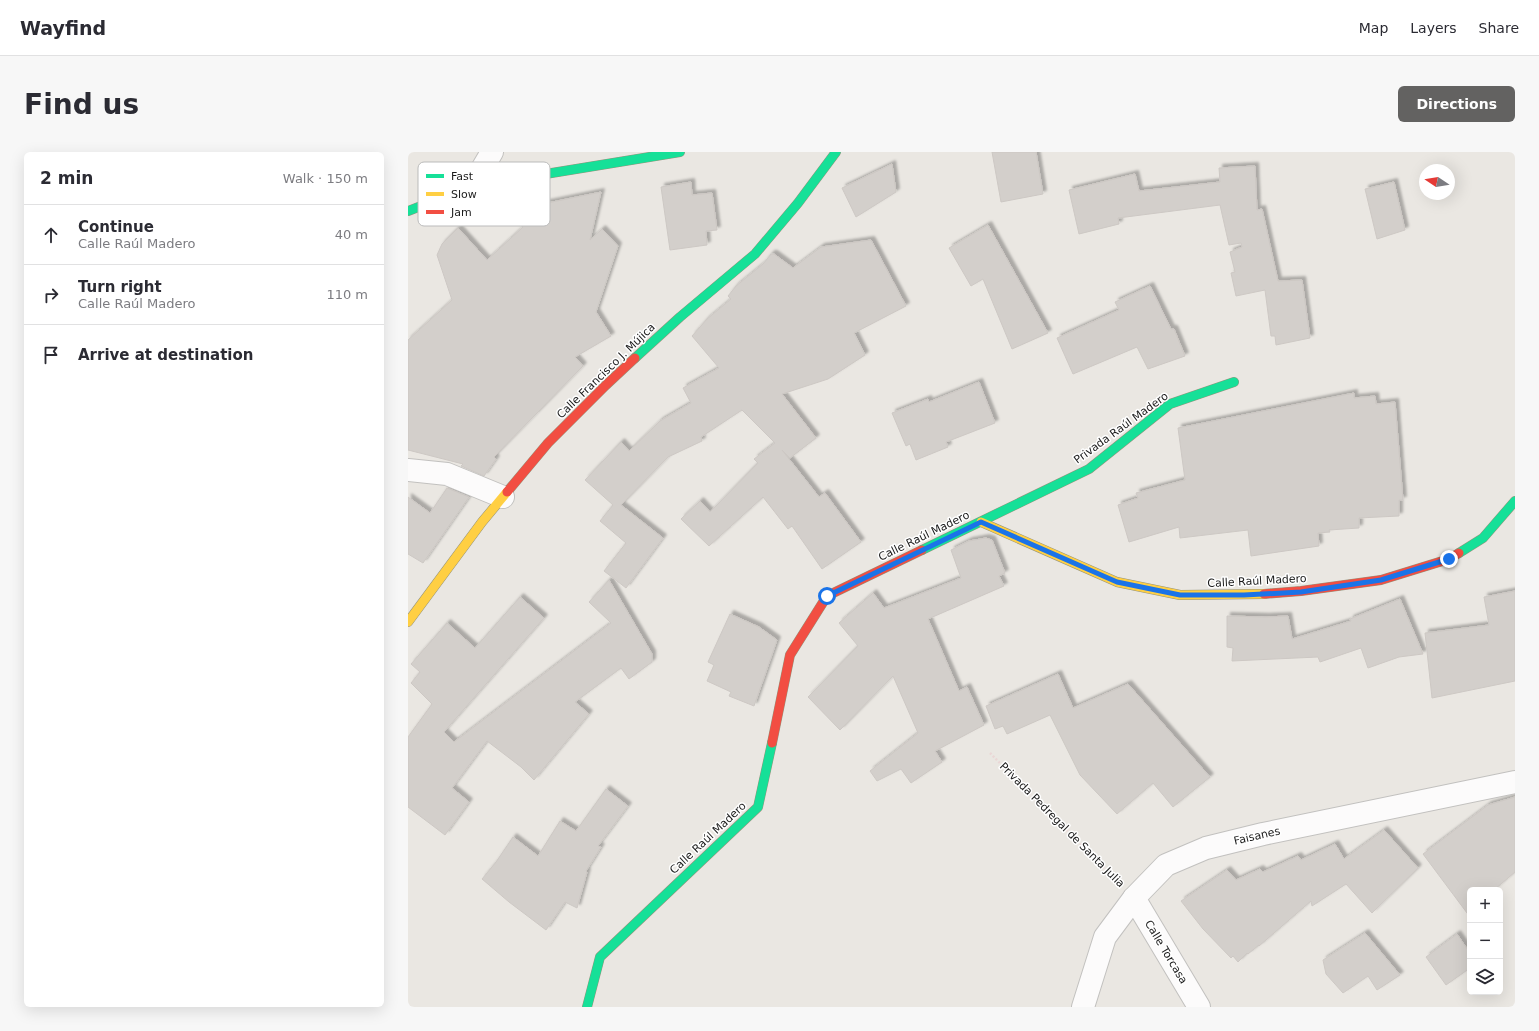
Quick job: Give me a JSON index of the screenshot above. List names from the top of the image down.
{
  "streets": {
    "street": [
      "Calle Francisco J. Mújica",
      "Privada Raúl Madero",
      "Calle Raúl Madero",
      "Faisanes",
      "Calle Torcasa"
    ],
    "path": ["Privada Pedregal de Santa Julia"]
  },
  "crossings": [
    ["Privada Raúl Madero", "Calle Raúl Madero"],
    ["Privada Pedregal de Santa Julia", "Faisanes"],
    ["Privada Pedregal de Santa Julia", "Calle Torcasa"],
    ["Faisanes", "Calle Torcasa"]
  ],
  "legend": ["Fast", "Slow", "Jam"],
  "north": "left",
  "page": {
    "header": "Wayfind",
    "nav": ["Map", "Layers", "Share"],
    "buttons": "Directions",
    "title": "Find us",
    "heading": ["2 min", "Walk · 150 m"],
    "list": [
      ["Continue", "Calle Raúl Madero", "40 m"],
      ["Turn right", "Calle Raúl Madero", "110 m"],
      "Arrive at destination"
    ],
    "map_buttons": ["+", "−"]
  }
}
